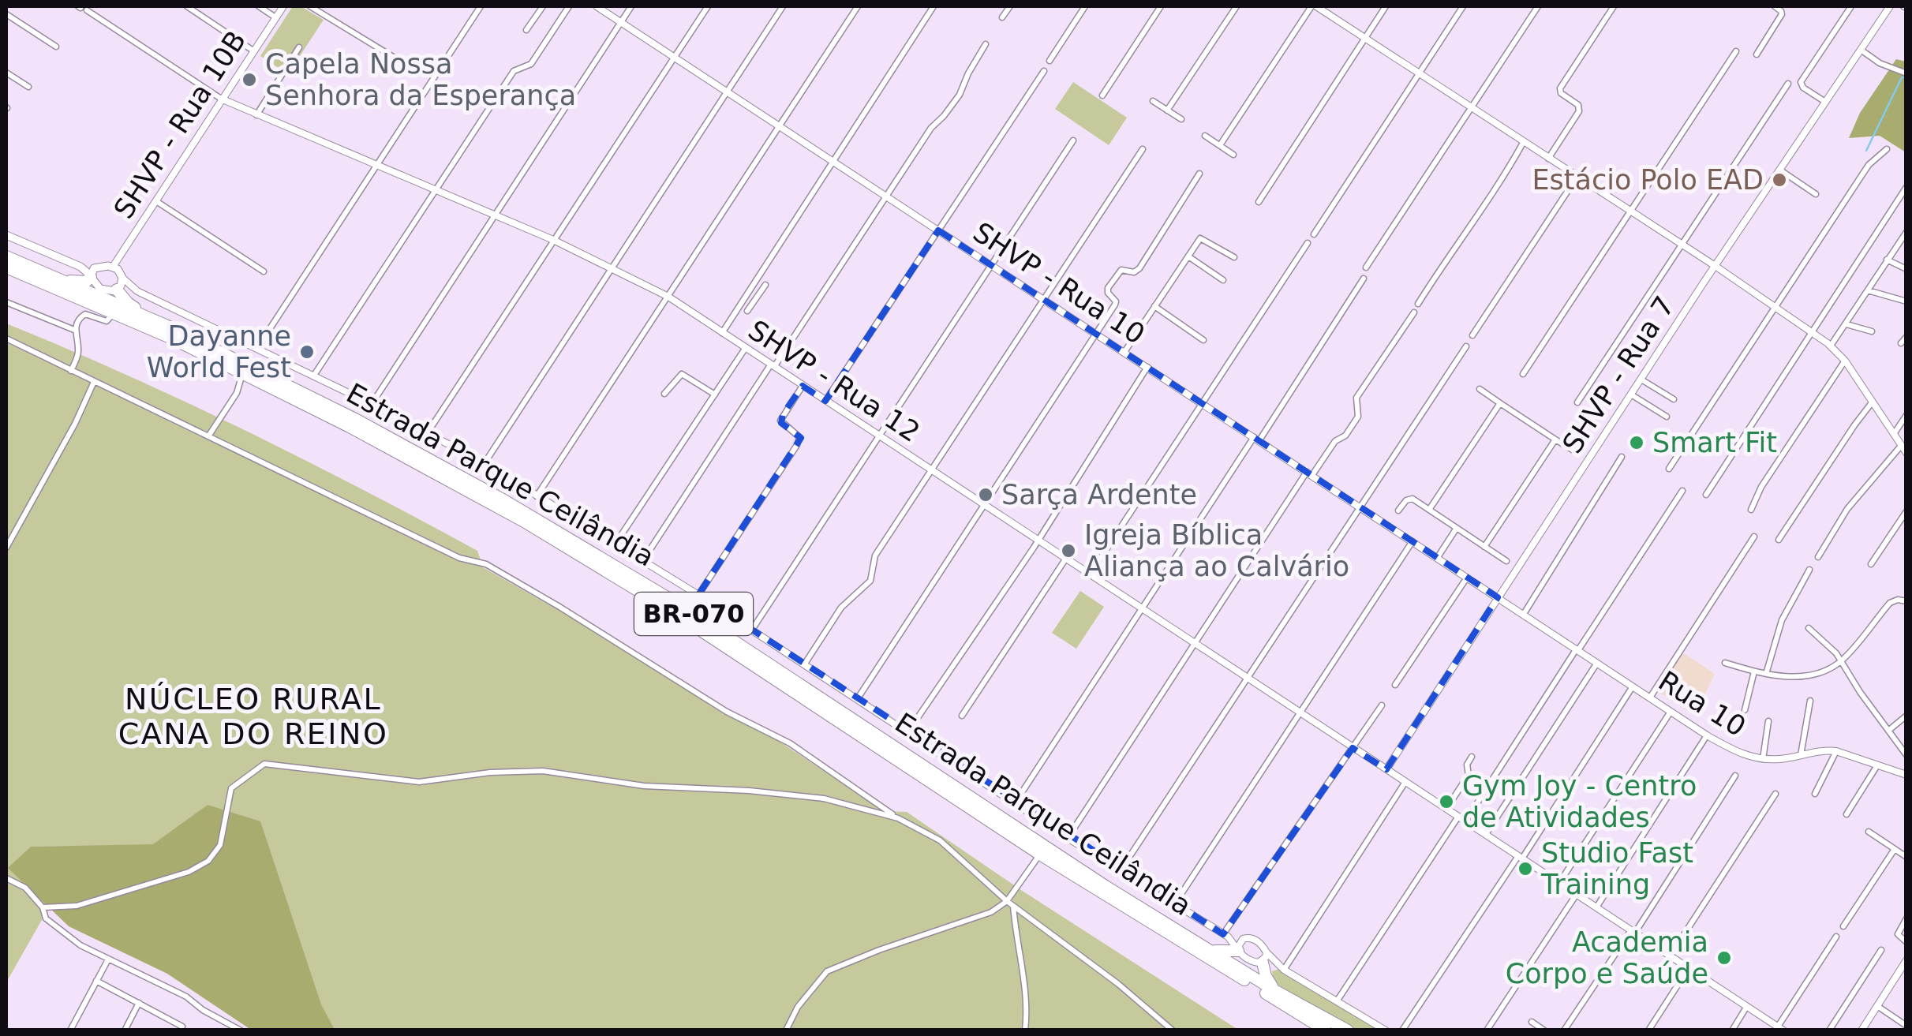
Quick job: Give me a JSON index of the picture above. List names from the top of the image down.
{
  "streets": {
    "highway": ["Estrada Parque Ceilândia", "BR-070"],
    "street": [
      "SHVP - Rua 10B",
      "SHVP - Rua 10",
      "SHVP - Rua 7",
      "SHVP - Rua 12",
      "Rua 10"
    ]
  },
  "crossings": [
    ["SHVP - Rua 10B", "SHVP - Rua 12"],
    ["SHVP - Rua 10", "SHVP - Rua 7"],
    ["SHVP - Rua 10", "Rua 10"],
    ["SHVP - Rua 7", "SHVP - Rua 12"],
    ["SHVP - Rua 7", "Rua 10"]
  ],
  "districts": ["NÚCLEO RURAL CANA DO REINO"],
  "places": [
    "Capela Nossa Senhora da Esperança",
    "Estácio Polo EAD",
    "Dayanne World Fest",
    "Smart Fit",
    "Sarça Ardente",
    "Igreja Bíblica Aliança ao Calvário",
    "Gym Joy - Centro de Atividades",
    "Studio Fast Training",
    "Academia Corpo e Saúde"
  ]
}
